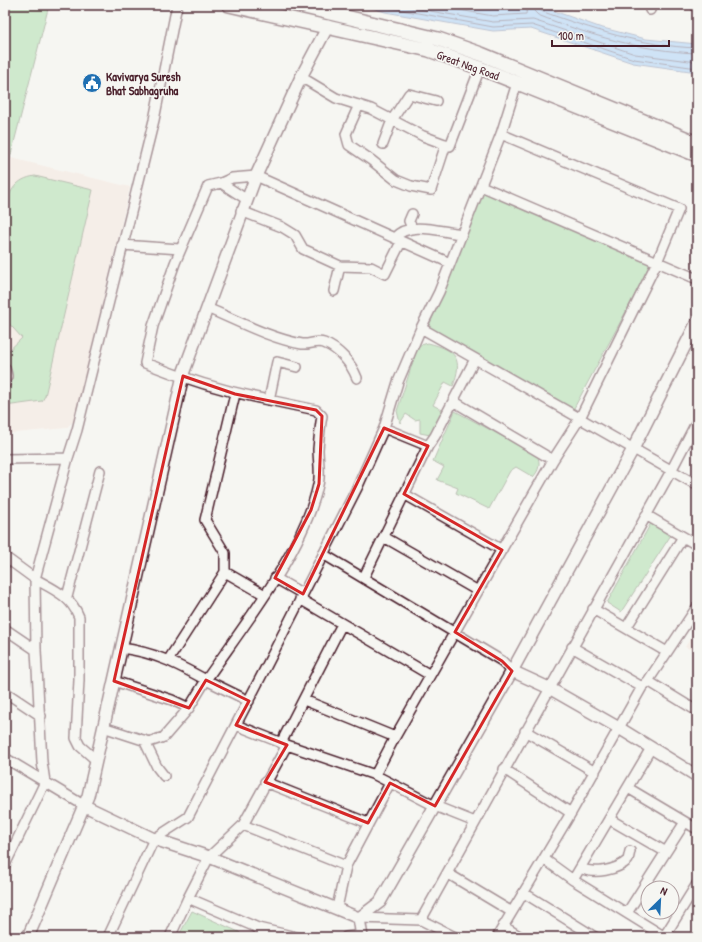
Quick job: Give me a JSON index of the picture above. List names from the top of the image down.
{
  "streets": {
    "main road": ["Great Nag Road"]
  },
  "places": {
    "public building": ["Kavivarya Suresh Bhat Sabhagruha"]
  },
  "scale_bar": "100 m",
  "north": "top right"
}
